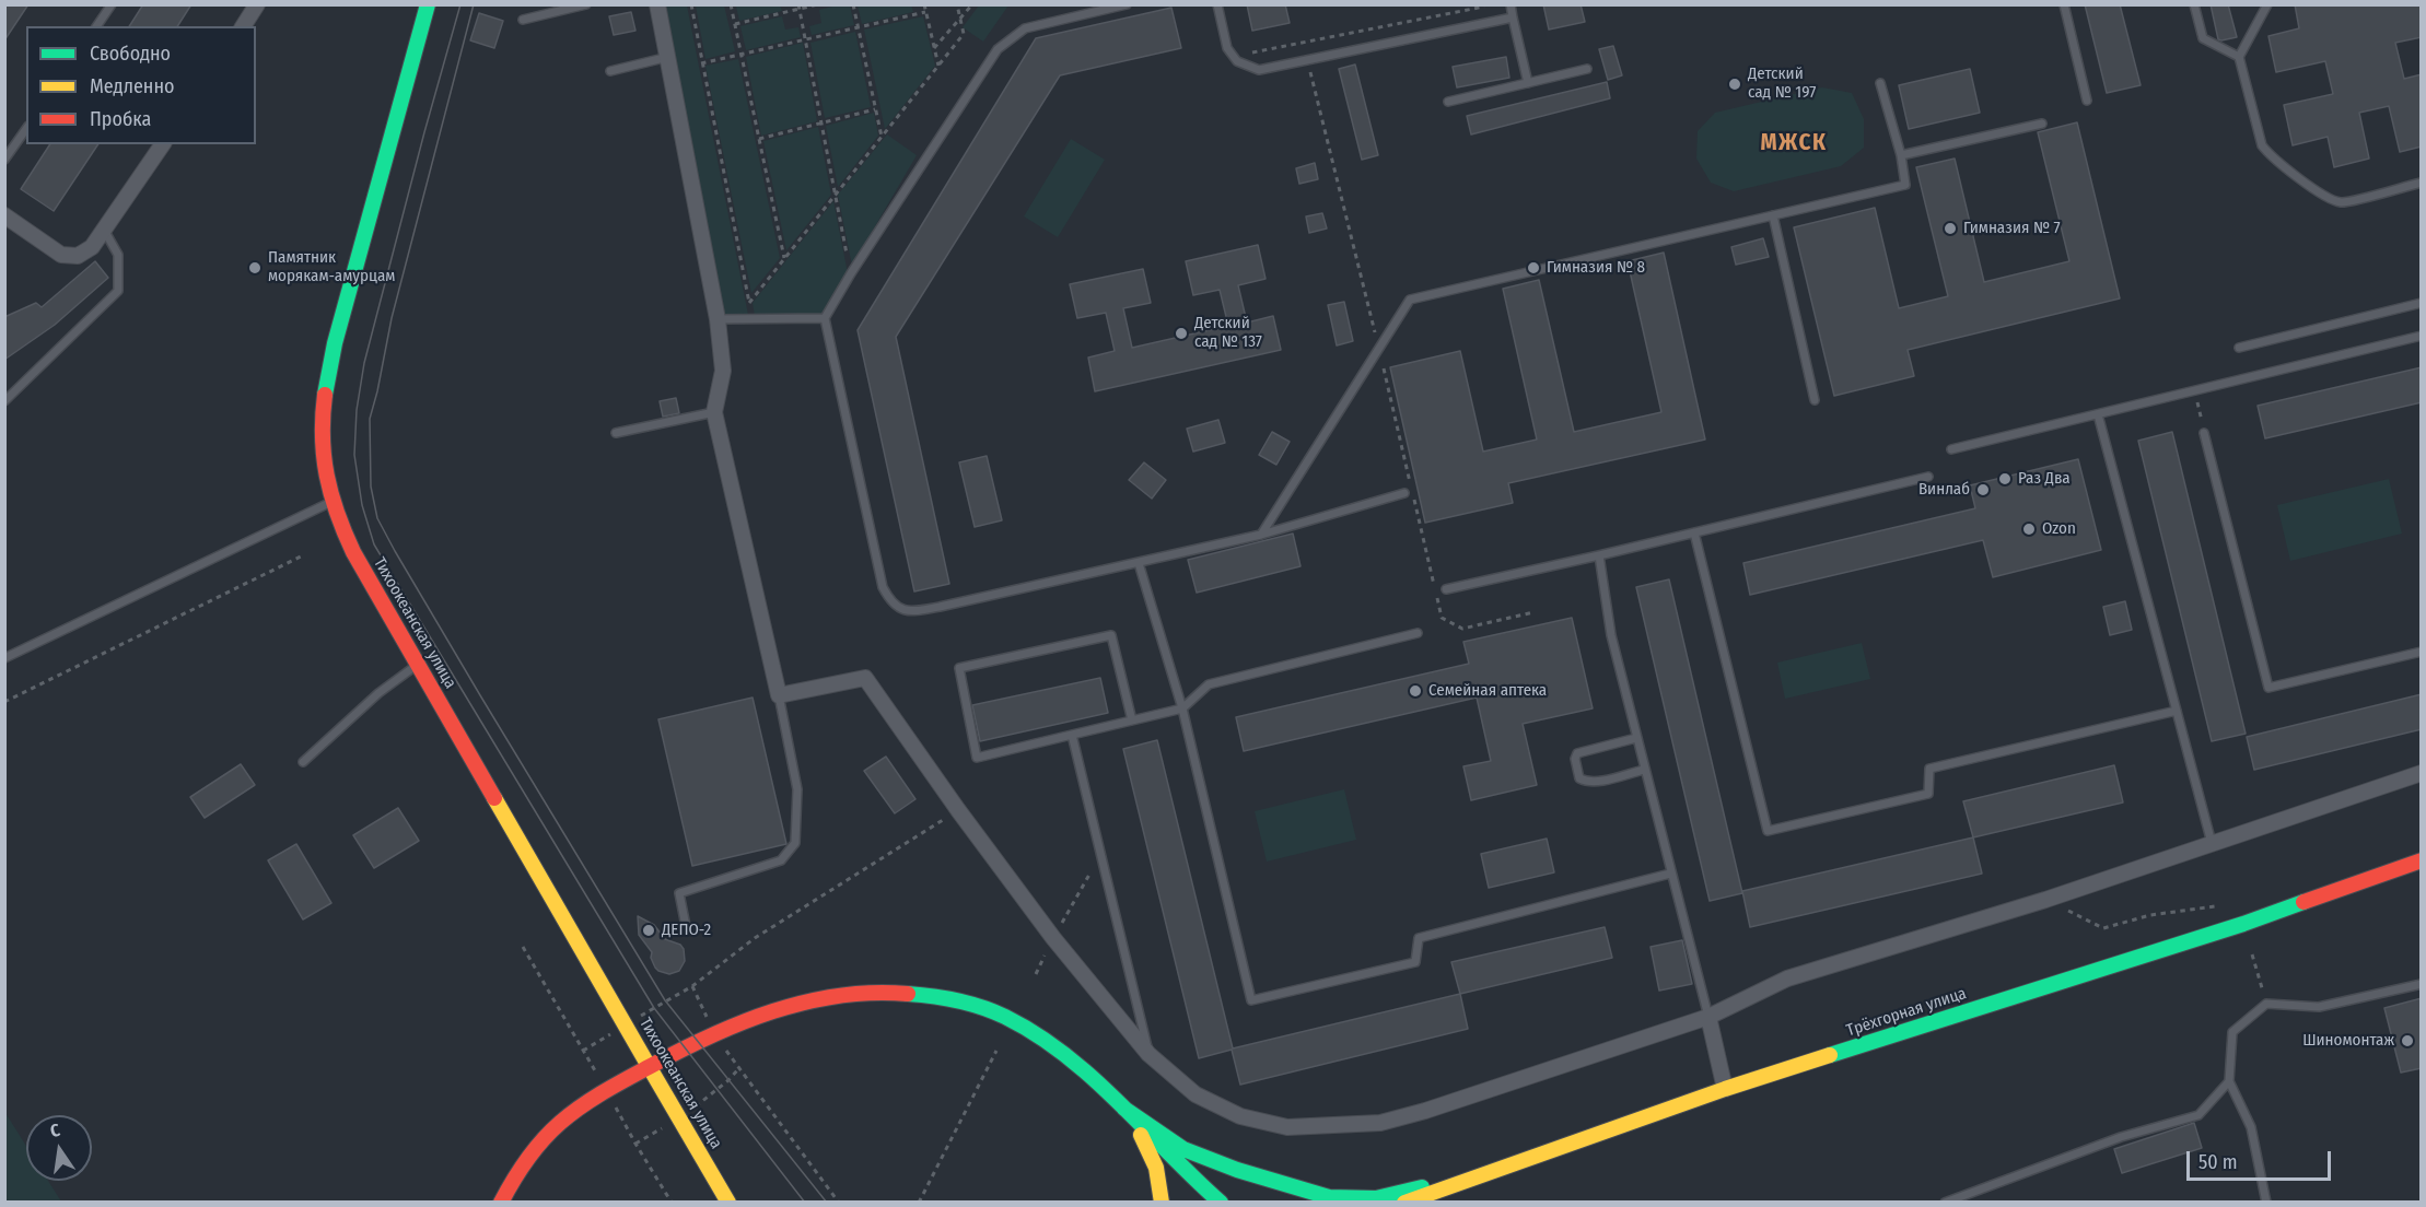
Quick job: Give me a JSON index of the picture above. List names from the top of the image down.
{
  "streets": {
    "main road": ["Тихоокеанская улица", "Трёхгорная улица"]
  },
  "districts": ["МЖСК"],
  "places": [
    "Детский сад № 197",
    "Гимназия № 7",
    "Памятник морякам-амурцам",
    "Гимназия № 8",
    "Детский сад № 137",
    "Раз Два",
    "Винлаб",
    "Ozon",
    "Семейная аптека",
    "ДЕПО-2",
    "Шиномонтаж"
  ],
  "legend": ["Свободно", "Медленно", "Пробка"],
  "scale_bar": "50 m",
  "north": "top"
}
